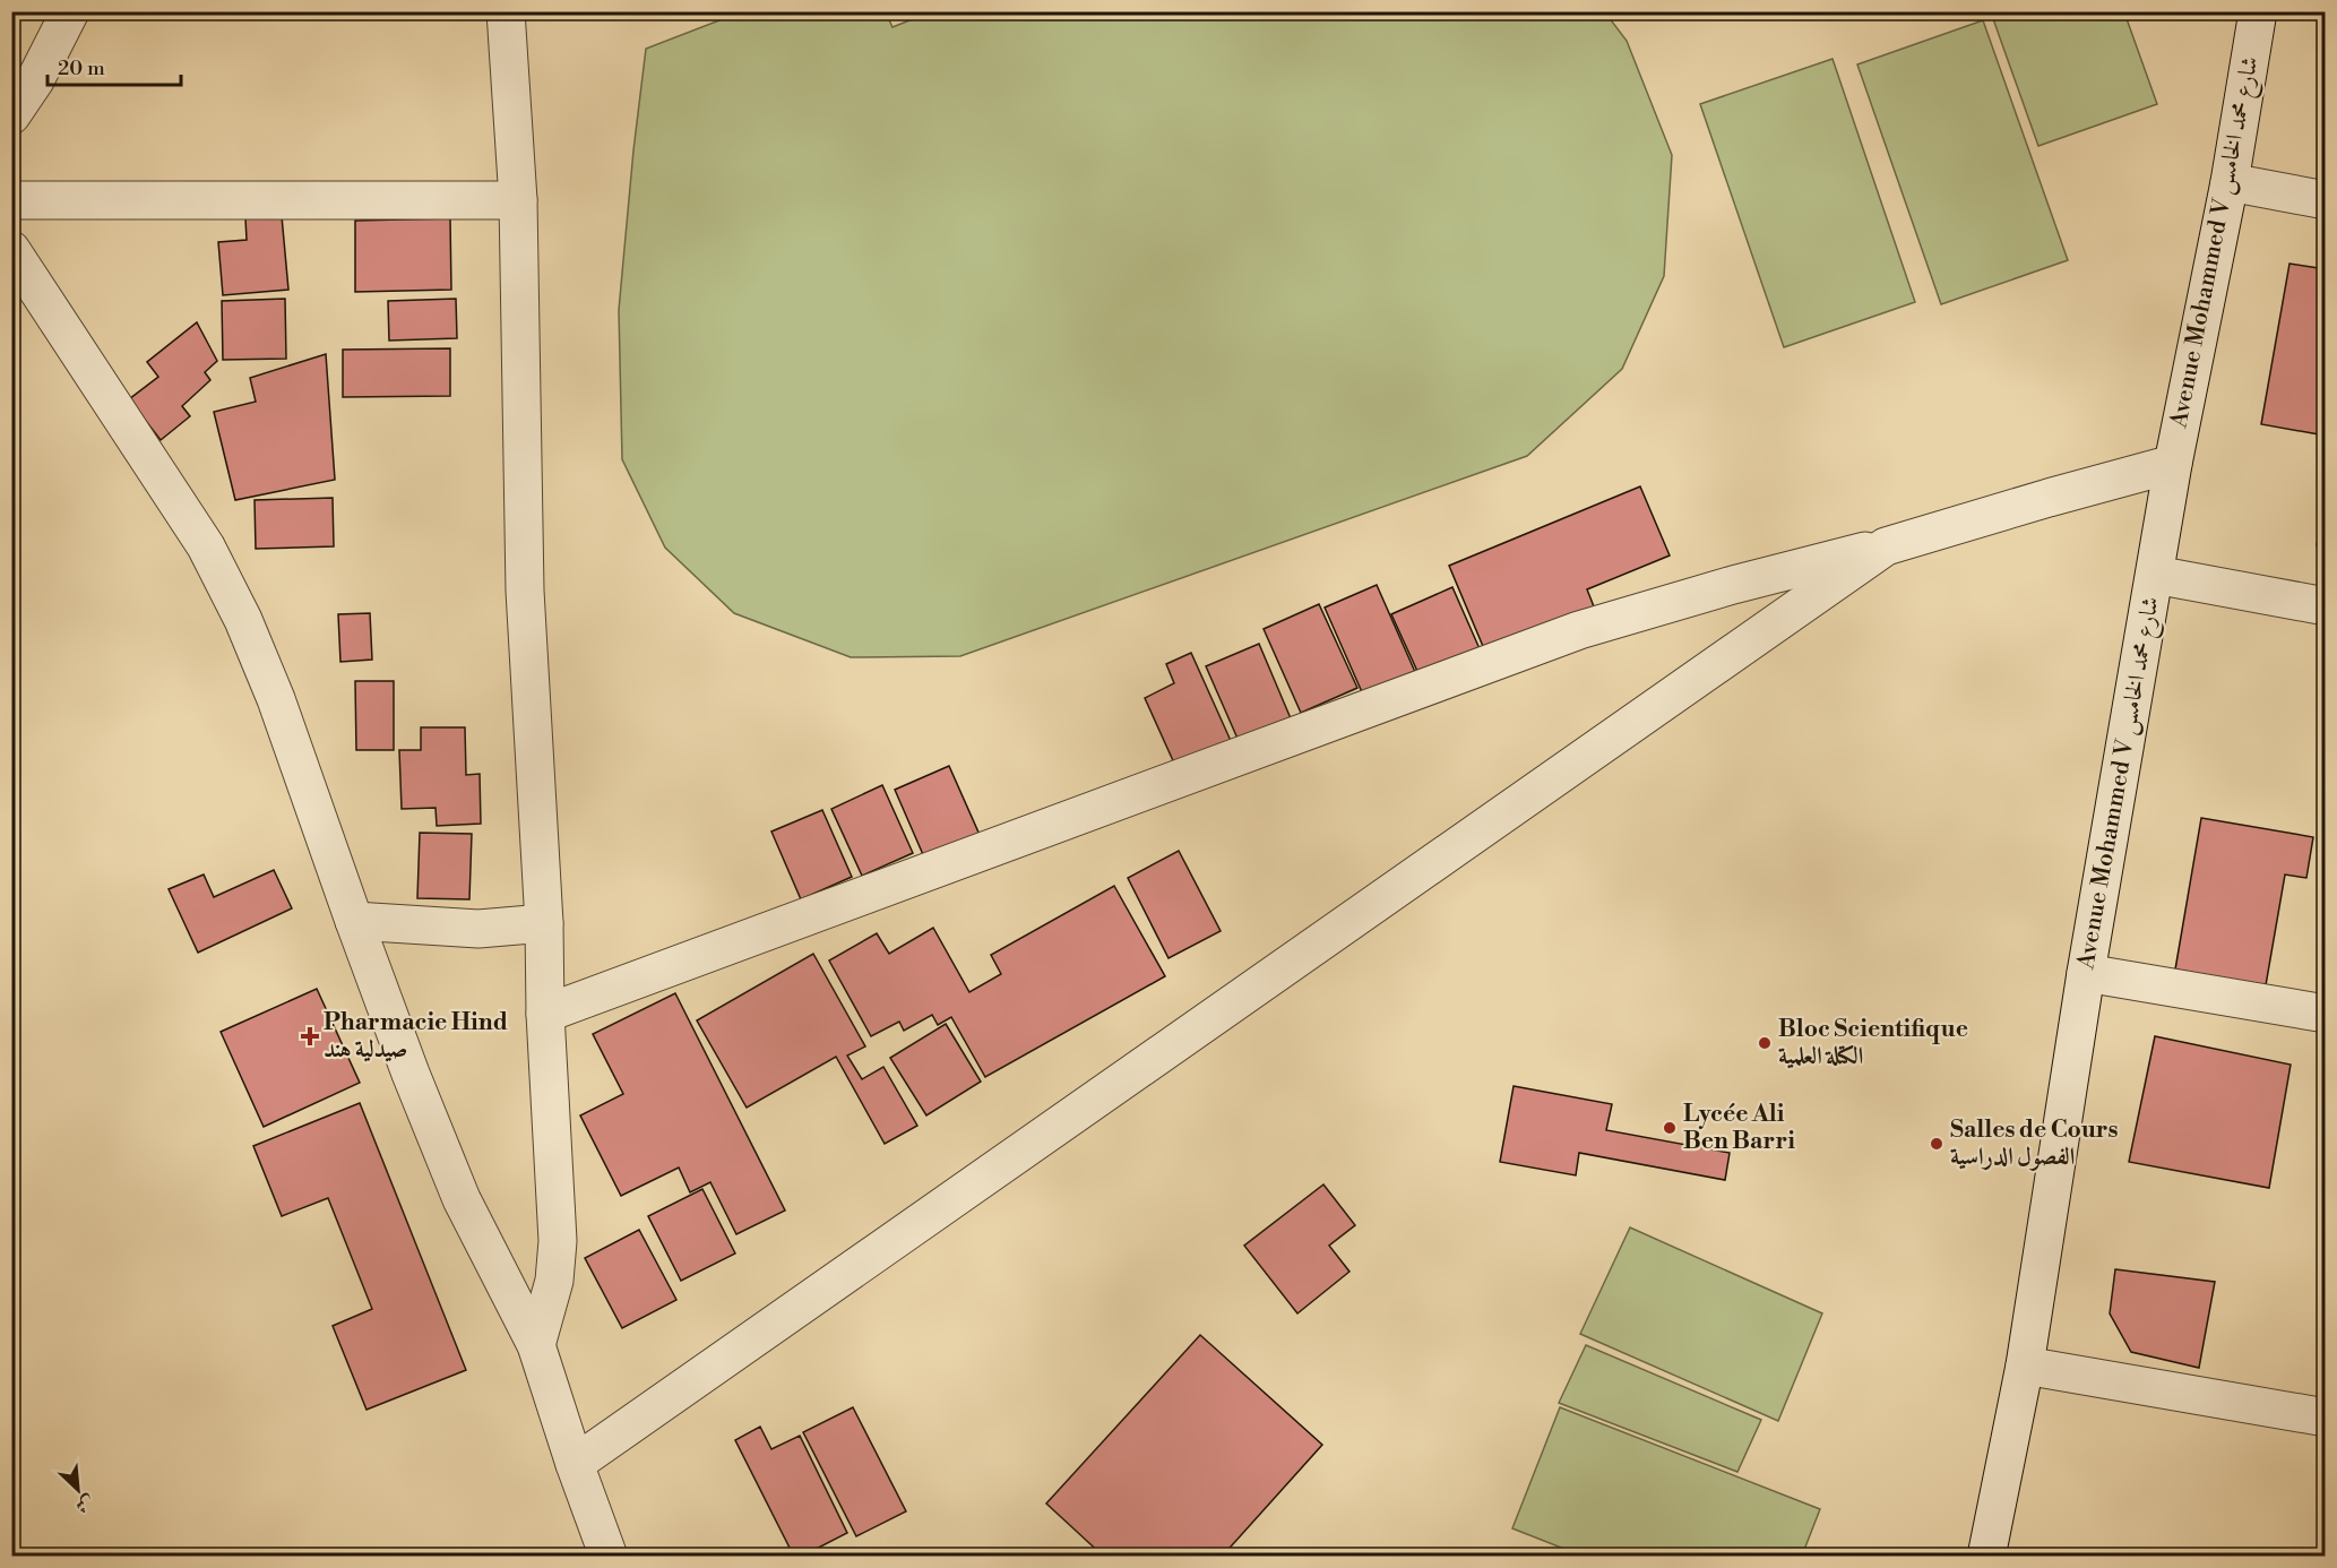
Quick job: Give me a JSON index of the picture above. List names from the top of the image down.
{
  "streets": {
    "street": ["Avenue Mohammed V شارع محمد الخامس"]
  },
  "places": {
    "health": ["Pharmacie Hind صيدلية هند"],
    "other": ["Bloc Scientifique الكتلة العلمية", "Lycée Ali Ben Barri", "Salles de Cours الفصول الدراسية"]
  },
  "scale_bar": "20 m",
  "north": "bottom right"
}
